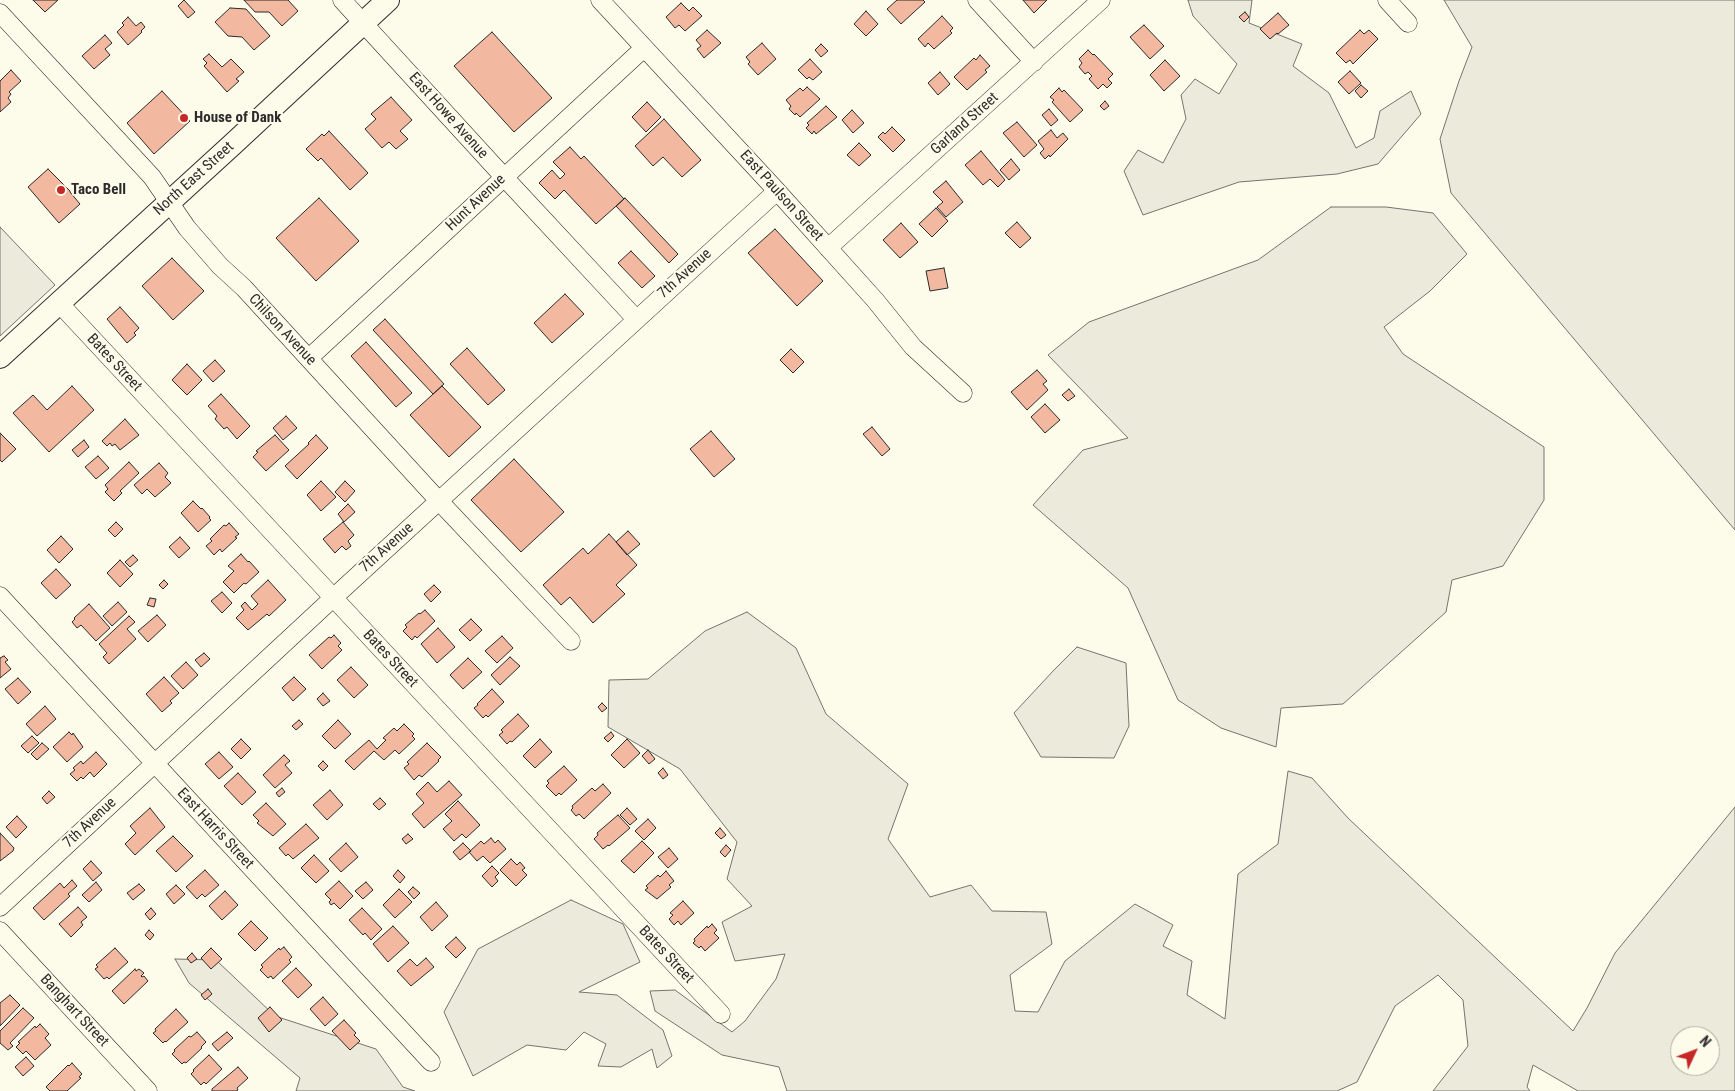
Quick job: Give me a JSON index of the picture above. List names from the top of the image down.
{
  "streets": {
    "main road": ["North East Street"],
    "street": [
      "East Howe Avenue",
      "Garland Street",
      "East Paulson Street",
      "Hunt Avenue",
      "7th Avenue",
      "Chilson Avenue",
      "Bates Street",
      "East Harris Street",
      "Banghart Street"
    ]
  },
  "crossings": [
    ["East Howe Avenue", "North East Street"],
    ["East Howe Avenue", "Hunt Avenue"],
    ["East Howe Avenue", "7th Avenue"],
    ["Garland Street", "East Paulson Street"],
    ["North East Street", "Chilson Avenue"],
    ["North East Street", "Bates Street"],
    ["East Paulson Street", "Hunt Avenue"],
    ["East Paulson Street", "7th Avenue"],
    ["Hunt Avenue", "Chilson Avenue"],
    ["7th Avenue", "Chilson Avenue"],
    ["7th Avenue", "Bates Street"],
    ["7th Avenue", "East Harris Street"]
  ],
  "places": ["House of Dank", "Taco Bell"],
  "north": "top right"
}
